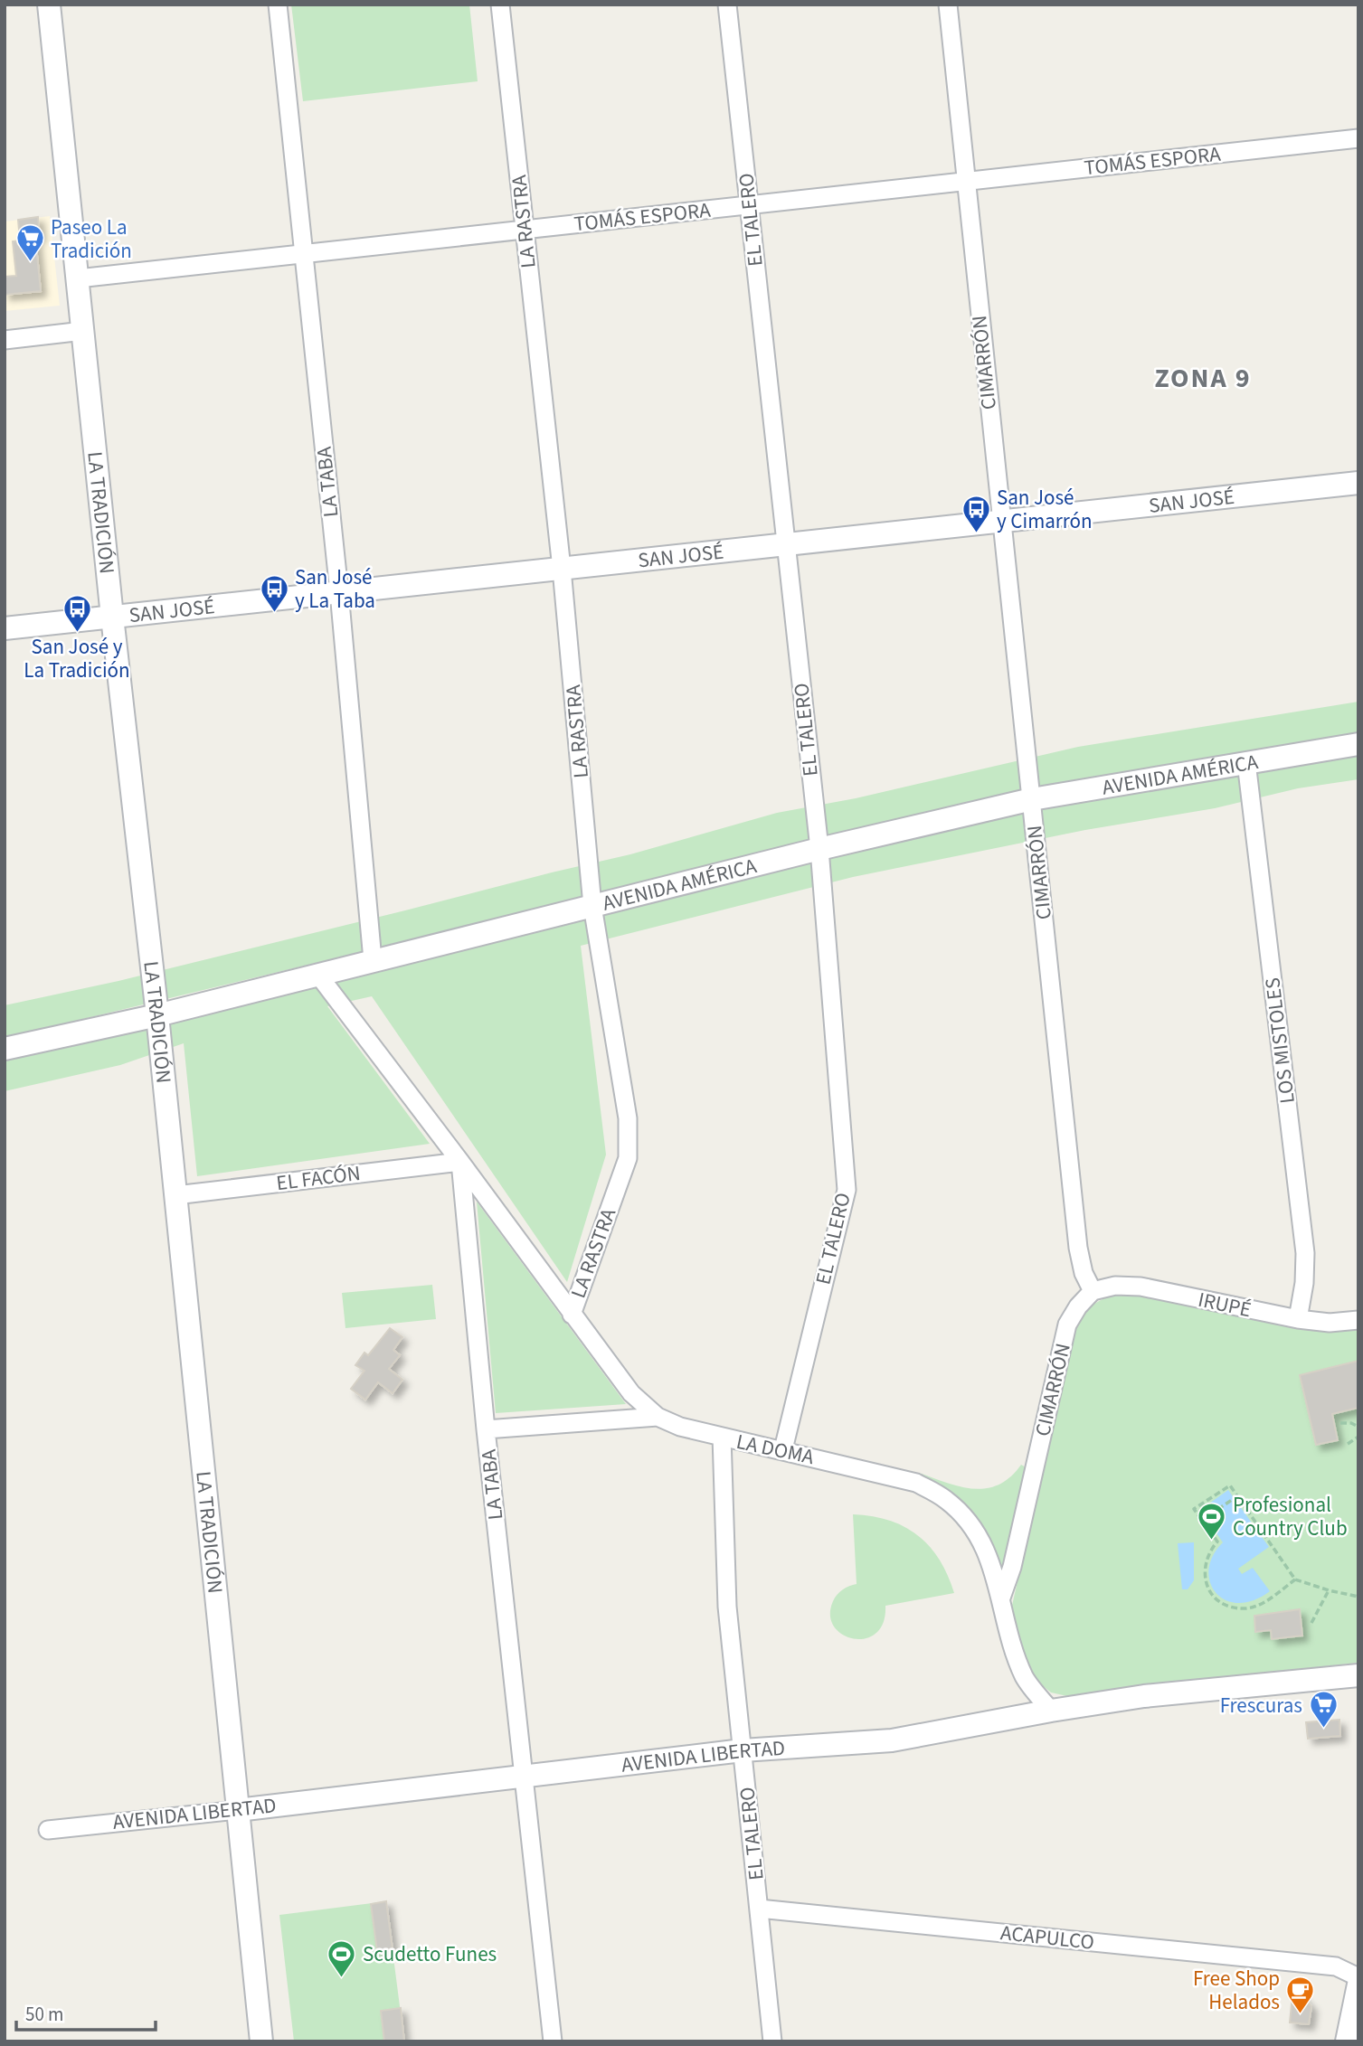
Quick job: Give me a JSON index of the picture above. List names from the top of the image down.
{
  "streets": {
    "street": [
      "TOMÁS ESPORA",
      "EL TALERO",
      "LA RASTRA",
      "CIMARRÓN",
      "LA TABA",
      "SAN JOSÉ",
      "LA TRADICIÓN",
      "AVENIDA AMÉRICA",
      "LOS MISTOLES",
      "EL FACÓN",
      "IRUPÉ",
      "LA DOMA",
      "AVENIDA LIBERTAD",
      "ACAPULCO"
    ]
  },
  "crossings": [
    ["TOMÁS ESPORA", "EL TALERO"],
    ["TOMÁS ESPORA", "LA RASTRA"],
    ["TOMÁS ESPORA", "CIMARRÓN"],
    ["TOMÁS ESPORA", "LA TABA"],
    ["TOMÁS ESPORA", "LA TRADICIÓN"],
    ["EL TALERO", "SAN JOSÉ"],
    ["EL TALERO", "AVENIDA AMÉRICA"],
    ["EL TALERO", "LA DOMA"],
    ["EL TALERO", "AVENIDA LIBERTAD"],
    ["EL TALERO", "ACAPULCO"],
    ["LA RASTRA", "SAN JOSÉ"],
    ["LA RASTRA", "AVENIDA AMÉRICA"],
    ["LA RASTRA", "LA DOMA"],
    ["CIMARRÓN", "SAN JOSÉ"],
    ["CIMARRÓN", "AVENIDA AMÉRICA"],
    ["CIMARRÓN", "IRUPÉ"],
    ["CIMARRÓN", "LA DOMA"],
    ["LA TABA", "SAN JOSÉ"],
    ["LA TABA", "AVENIDA AMÉRICA"],
    ["LA TABA", "EL FACÓN"],
    ["LA TABA", "LA DOMA"],
    ["LA TABA", "AVENIDA LIBERTAD"],
    ["SAN JOSÉ", "LA TRADICIÓN"],
    ["LA TRADICIÓN", "AVENIDA AMÉRICA"],
    ["LA TRADICIÓN", "EL FACÓN"],
    ["LA TRADICIÓN", "AVENIDA LIBERTAD"],
    ["AVENIDA AMÉRICA", "LOS MISTOLES"],
    ["LOS MISTOLES", "IRUPÉ"]
  ],
  "districts": ["ZONA 9"],
  "places": {
    "supermarket": ["Paseo La Tradición", "Frescuras"],
    "bus stop": ["San José y Cimarrón", "San José y La Taba", "San José y La Tradición"],
    "sports": ["Profesional Country Club", "Scudetto Funes"],
    "cafe": ["Free Shop Helados"]
  },
  "scale_bar": "50 m"
}
